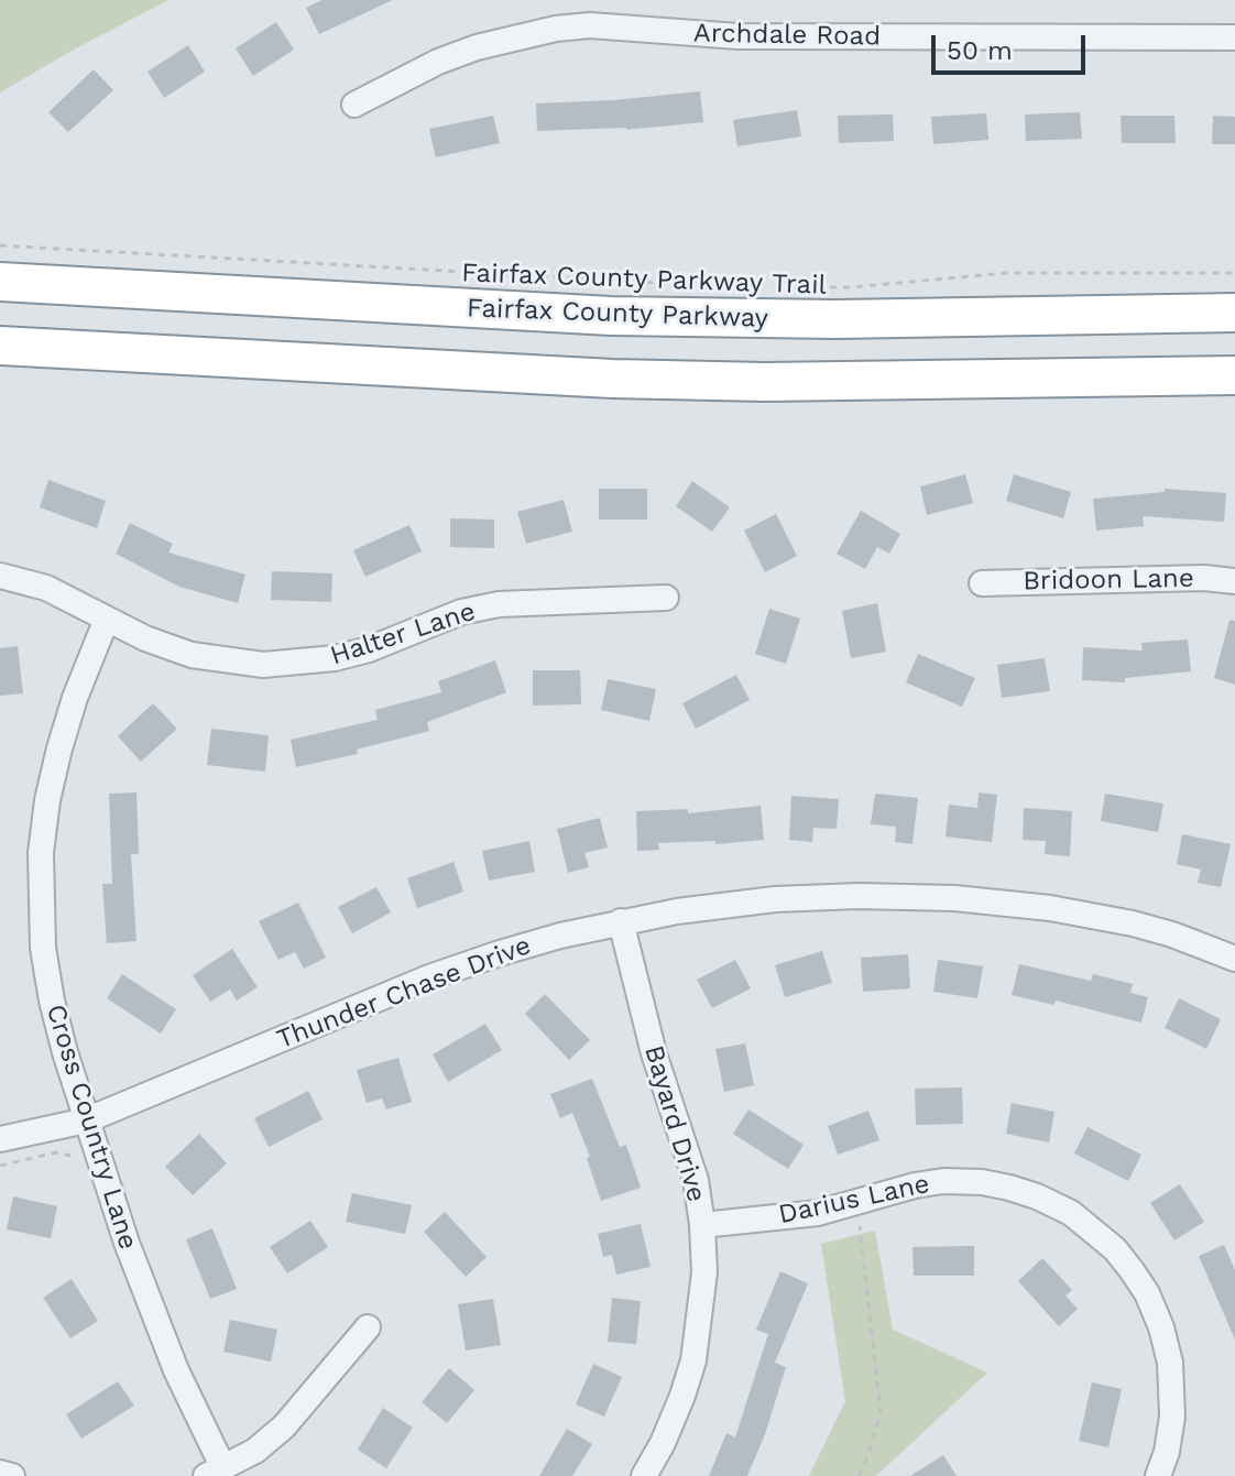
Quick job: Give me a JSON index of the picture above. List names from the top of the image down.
{
  "streets": {
    "highway": ["Fairfax County Parkway"],
    "street": [
      "Archdale Road",
      "Bridoon Lane",
      "Halter Lane",
      "Thunder Chase Drive",
      "Bayard Drive",
      "Cross Country Lane",
      "Darius Lane"
    ],
    "path": ["Fairfax County Parkway Trail"]
  },
  "crossings": [
    ["Halter Lane", "Cross Country Lane"],
    ["Thunder Chase Drive", "Bayard Drive"],
    ["Thunder Chase Drive", "Cross Country Lane"],
    ["Bayard Drive", "Darius Lane"]
  ],
  "scale_bar": "50 m"
}
